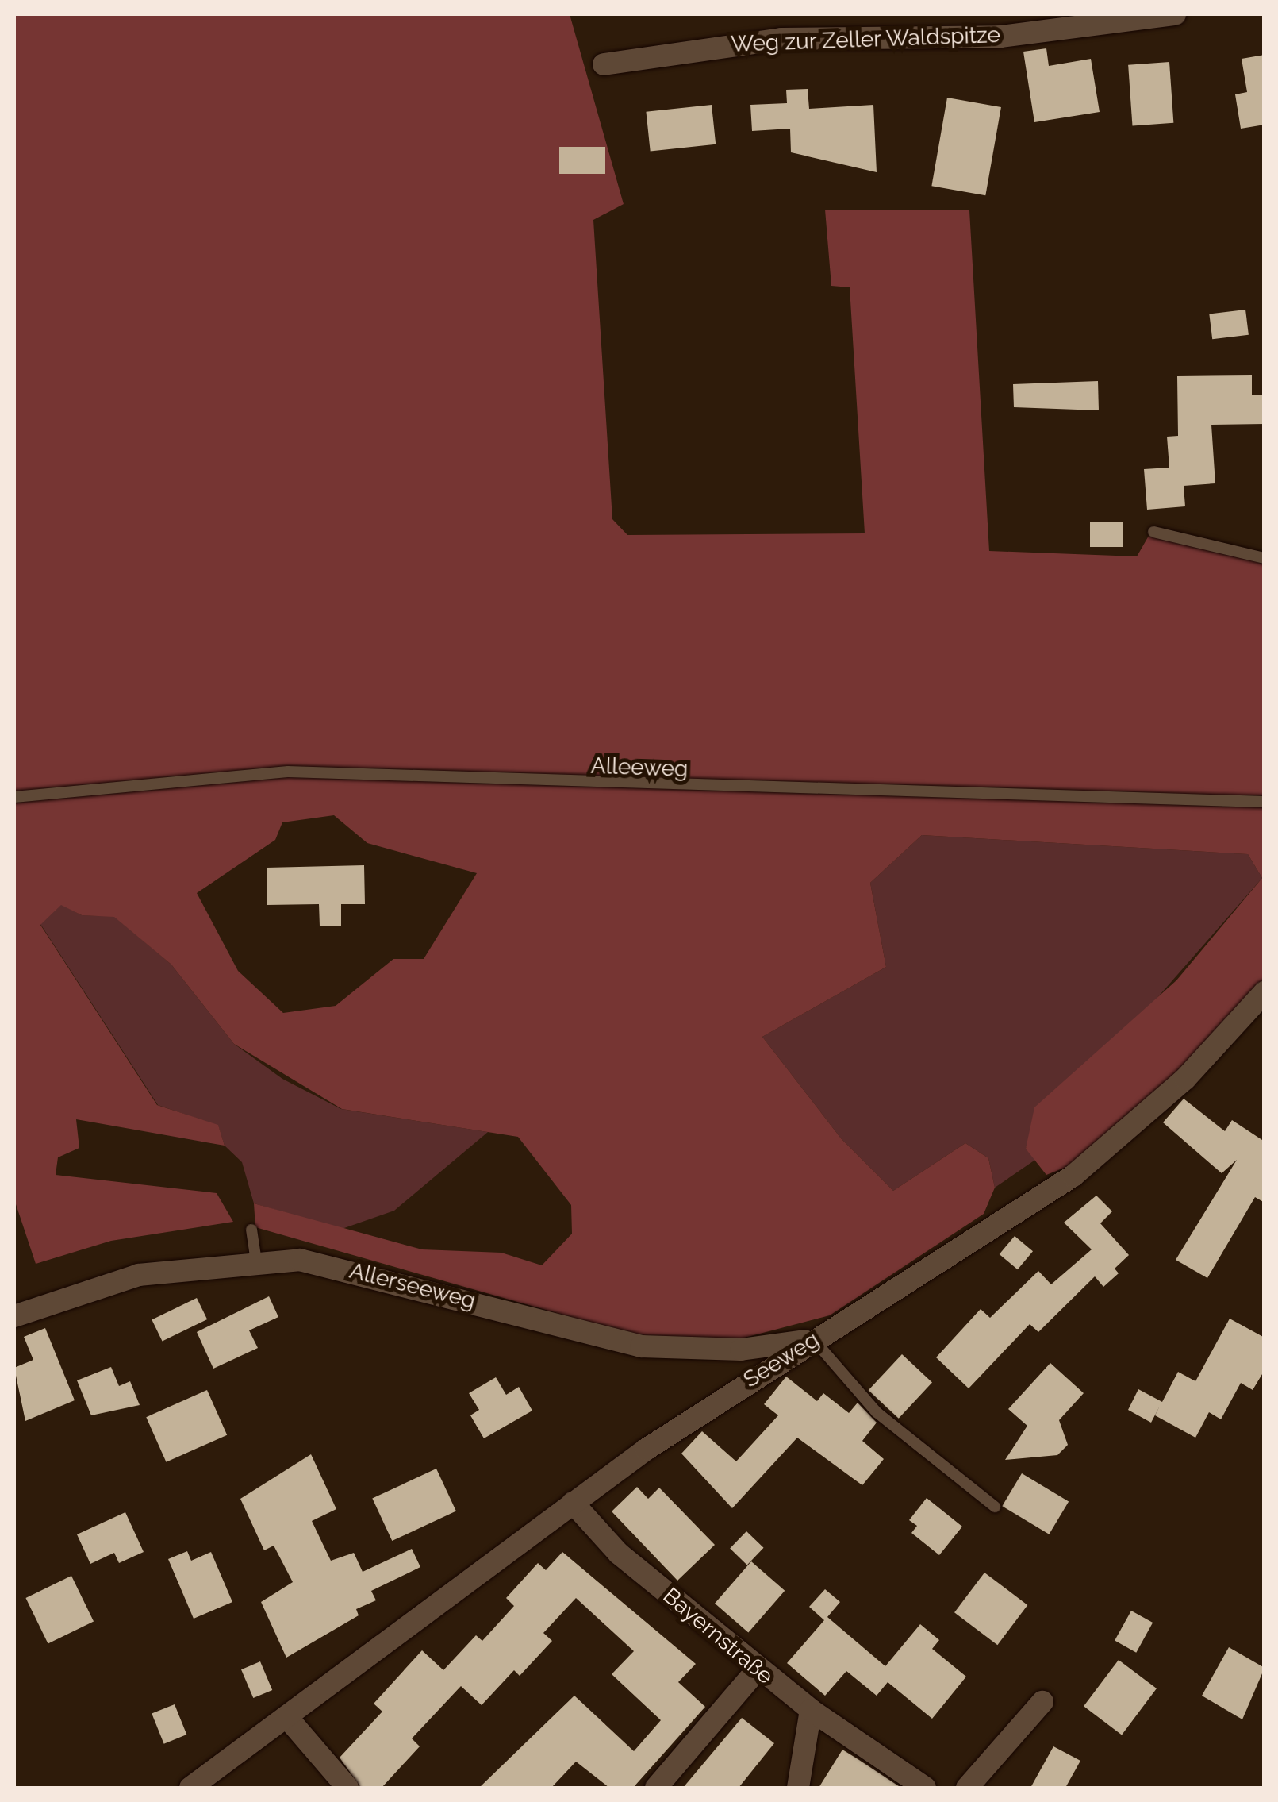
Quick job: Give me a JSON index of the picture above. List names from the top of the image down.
{
  "streets": {
    "street": [
      "Weg zur Zeller Waldspitze",
      "Allerseeweg",
      "Seeweg",
      "Bayernstraße"
    ],
    "lane": ["Alleeweg"]
  },
  "crossings": [
    ["Allerseeweg", "Seeweg"],
    ["Seeweg", "Bayernstraße"]
  ]
}
